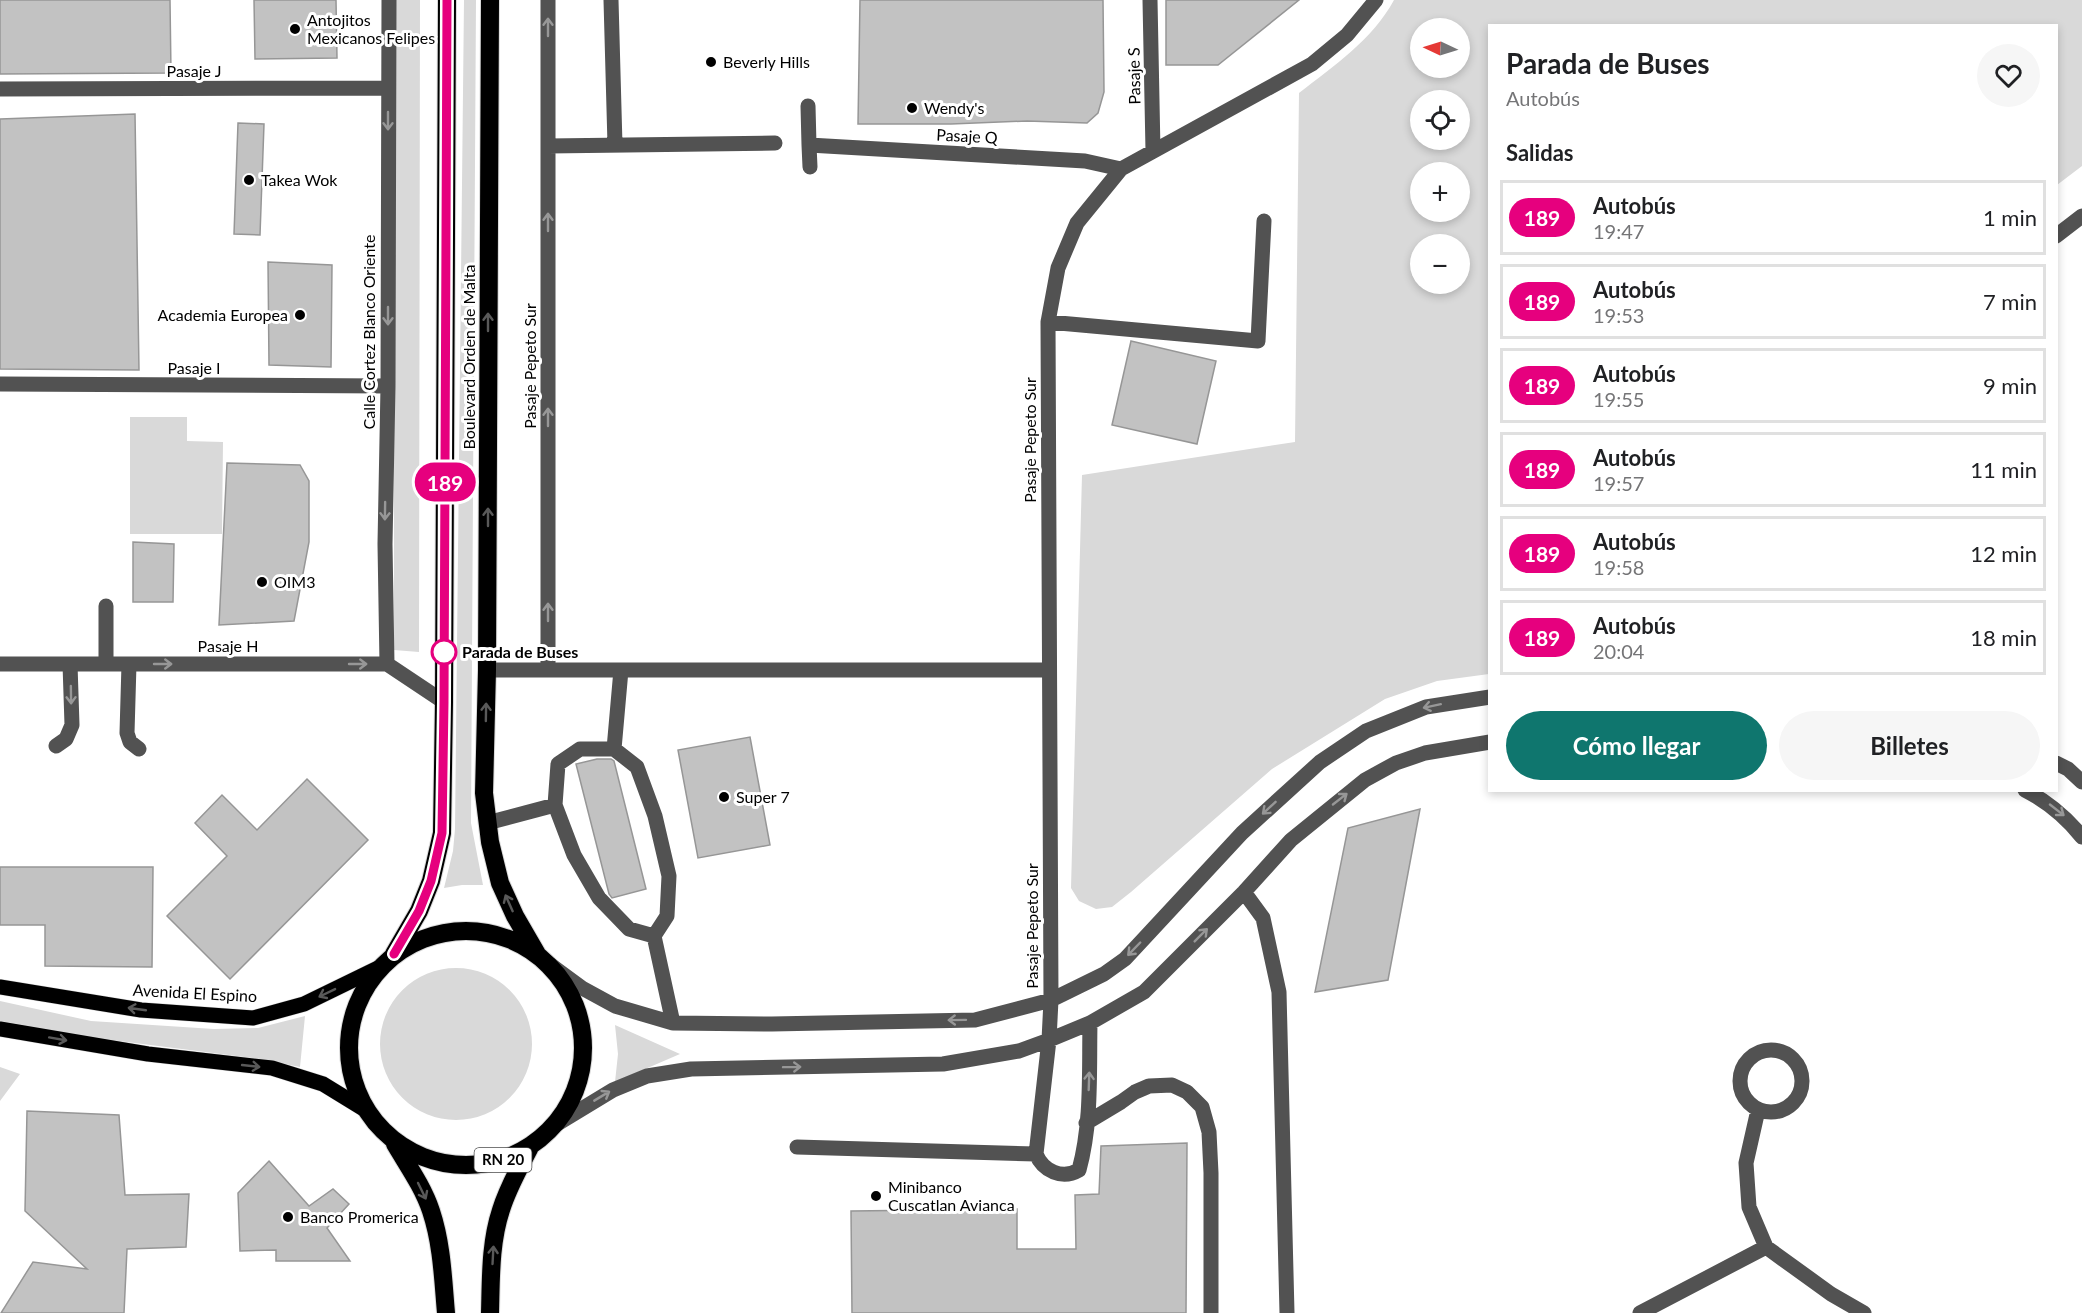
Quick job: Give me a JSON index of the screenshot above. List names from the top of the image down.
{
  "streets": {
    "highway": ["Boulevard Orden de Malta", "RN 20"],
    "main road": ["Avenida El Espino"],
    "street": [
      "Pasaje J",
      "Pasaje S",
      "Pasaje Q",
      "Calle Cortez Blanco Oriente",
      "Pasaje Pepeto Sur",
      "Pasaje I",
      "Pasaje H"
    ]
  },
  "crossings": [
    ["Pasaje J", "Calle Cortez Blanco Oriente"],
    ["Pasaje S", "Pasaje Pepeto Sur"],
    ["Pasaje Q", "Pasaje Pepeto Sur"],
    ["Calle Cortez Blanco Oriente", "Pasaje I"],
    ["Calle Cortez Blanco Oriente", "Pasaje H"],
    ["Boulevard Orden de Malta", "RN 20"],
    ["Avenida El Espino", "RN 20"]
  ],
  "one_way": ["Calle Cortez Blanco Oriente", "Pasaje H"],
  "places": [
    "Antojitos Mexicanos Felipes",
    "Beverly Hills",
    "Wendy's",
    "Takea Wok",
    "Academia Europea",
    "OIM3",
    "Parada de Buses",
    "Super 7",
    "Minibanco Cuscatlan Avianca",
    "Banco Promerica"
  ],
  "lines": ["bus line 189"],
  "north": "left",
  "page": {
    "on_map": "189",
    "map_buttons": ["+", "−"],
    "heading": [
      ["Parada de Buses", "Autobús"],
      "Salidas"
    ],
    "list": [
      {
        "mark": "189",
        "name": "Autobús",
        "note": "19:47",
        "value": "1 min"
      },
      {
        "mark": "189",
        "name": "Autobús",
        "note": "19:53",
        "value": "7 min"
      },
      {
        "mark": "189",
        "name": "Autobús",
        "note": "19:55",
        "value": "9 min"
      },
      {
        "mark": "189",
        "name": "Autobús",
        "note": "19:57",
        "value": "11 min"
      },
      {
        "mark": "189",
        "name": "Autobús",
        "note": "19:58",
        "value": "12 min"
      },
      {
        "mark": "189",
        "name": "Autobús",
        "note": "20:04",
        "value": "18 min"
      }
    ],
    "buttons": ["Cómo llegar", "Billetes"]
  }
}
